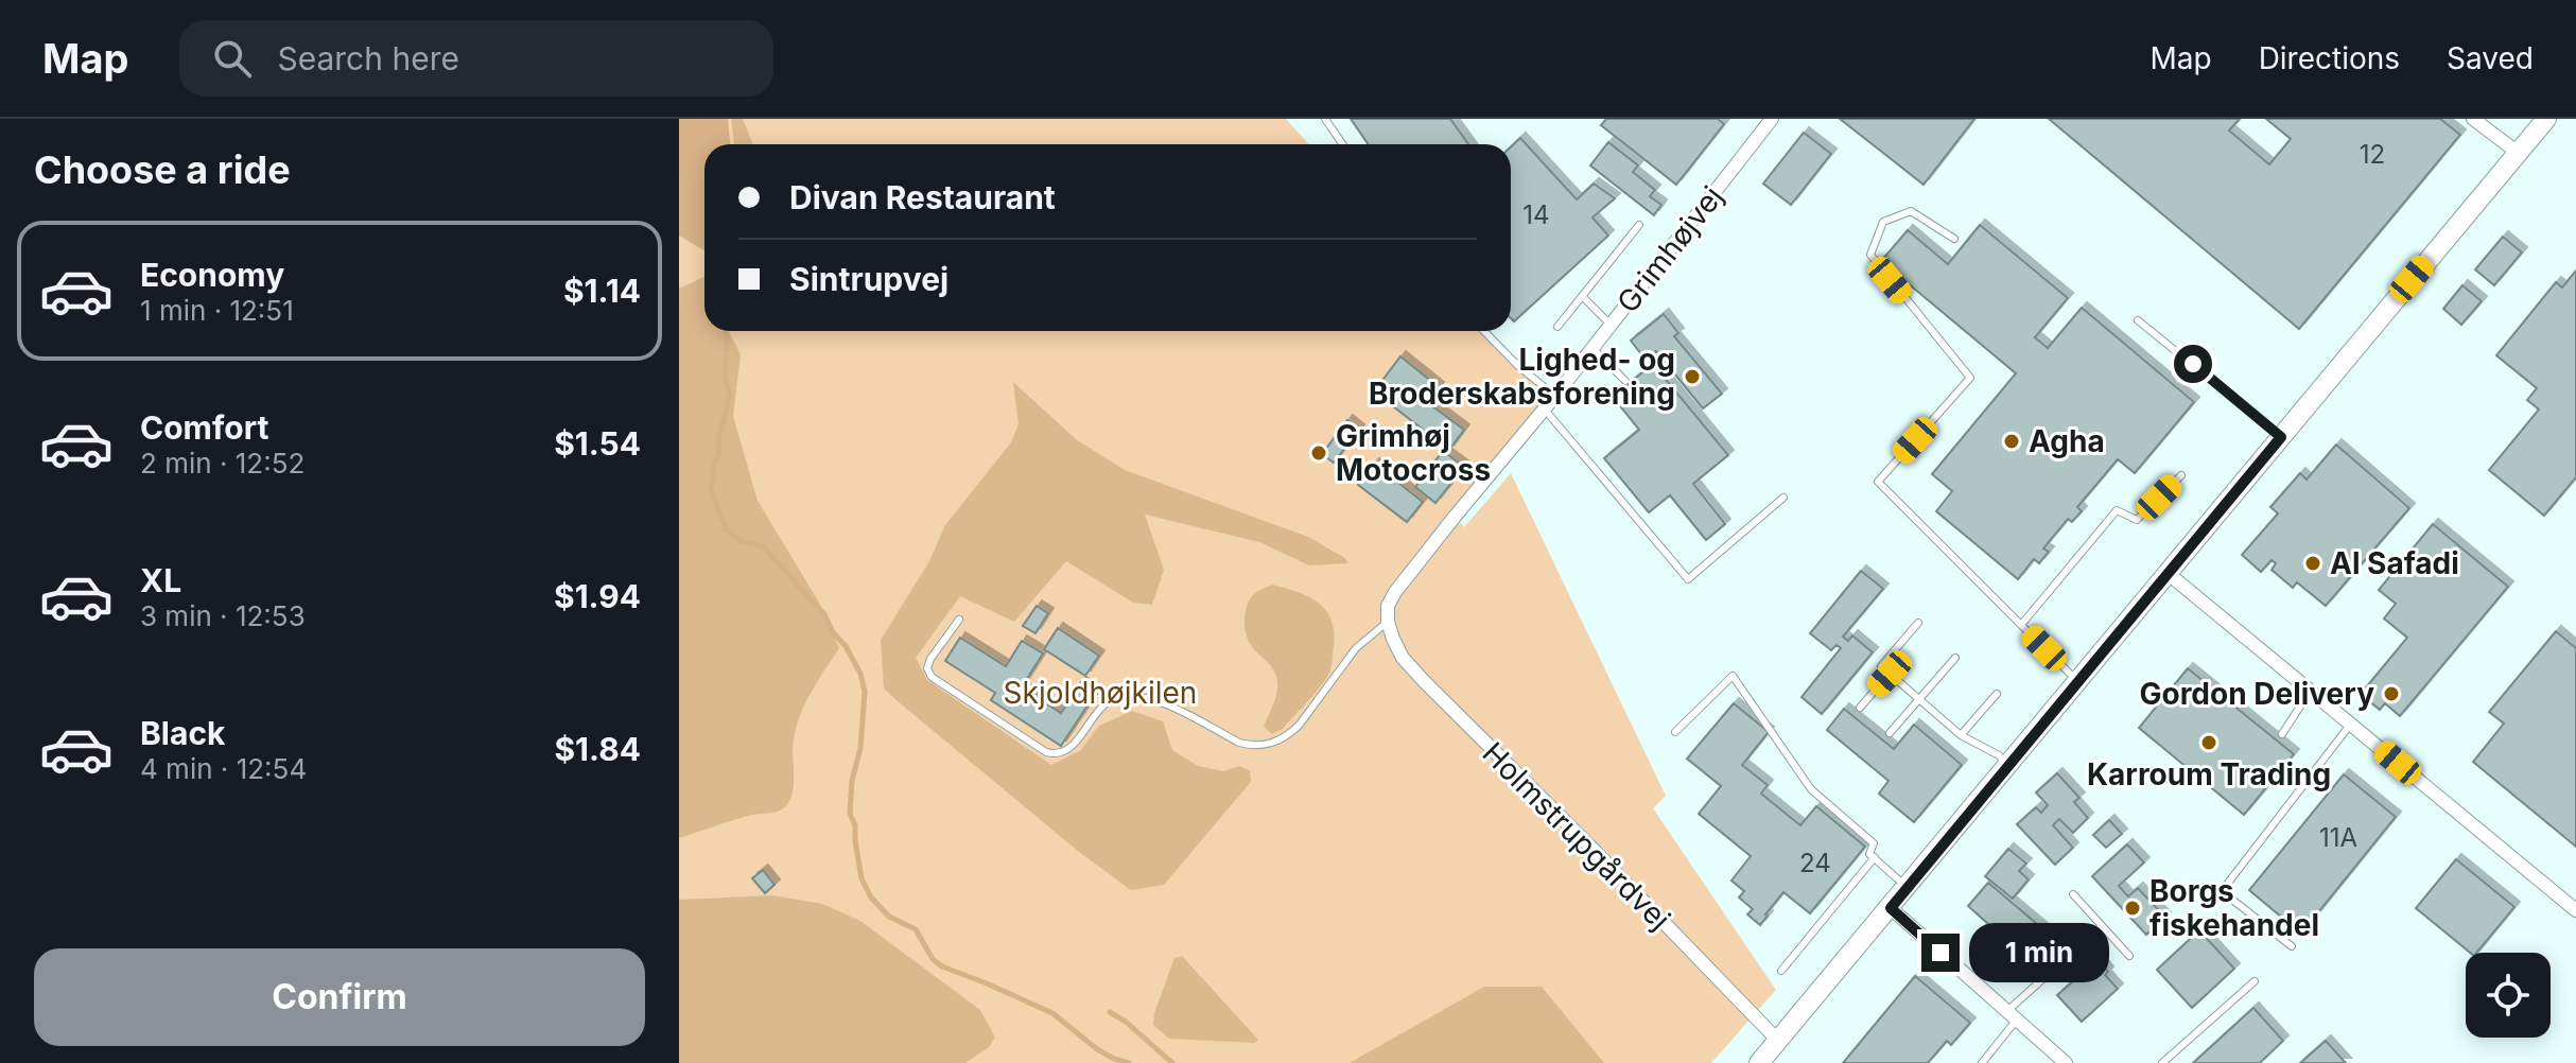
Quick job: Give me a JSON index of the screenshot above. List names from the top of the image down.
{
  "streets": {
    "street": ["Grimhøjvej", "Holmstrupgårdvej"]
  },
  "crossings": [
    ["Grimhøjvej", "Holmstrupgårdvej"]
  ],
  "parks": ["Skjoldhøjkilen"],
  "places": [
    "Lighed- og Broderskabsforening",
    "Agha",
    "Grimhøj Motocross",
    "Al Safadi",
    "Gordon Delivery",
    "Karroum Trading",
    "Borgs fiskehandel"
  ],
  "house_numbers": [
    "12",
    "14",
    "11A",
    "24"
  ],
  "page": {
    "header": "Map",
    "search": "Search here",
    "nav": ["Map", "Directions", "Saved"],
    "heading": "Choose a ride",
    "banner": ["Divan Restaurant", "Sintrupvej"],
    "list": [
      {
        "name": "Economy",
        "note": "1 min · 12:51",
        "value": "$1.14"
      },
      {
        "name": "Comfort",
        "note": "2 min · 12:52",
        "value": "$1.54"
      },
      {
        "name": "XL",
        "note": "3 min · 12:53",
        "value": "$1.94"
      },
      {
        "name": "Black",
        "note": "4 min · 12:54",
        "value": "$1.84"
      }
    ],
    "bubble": "1 min",
    "buttons": "Confirm"
  }
}
